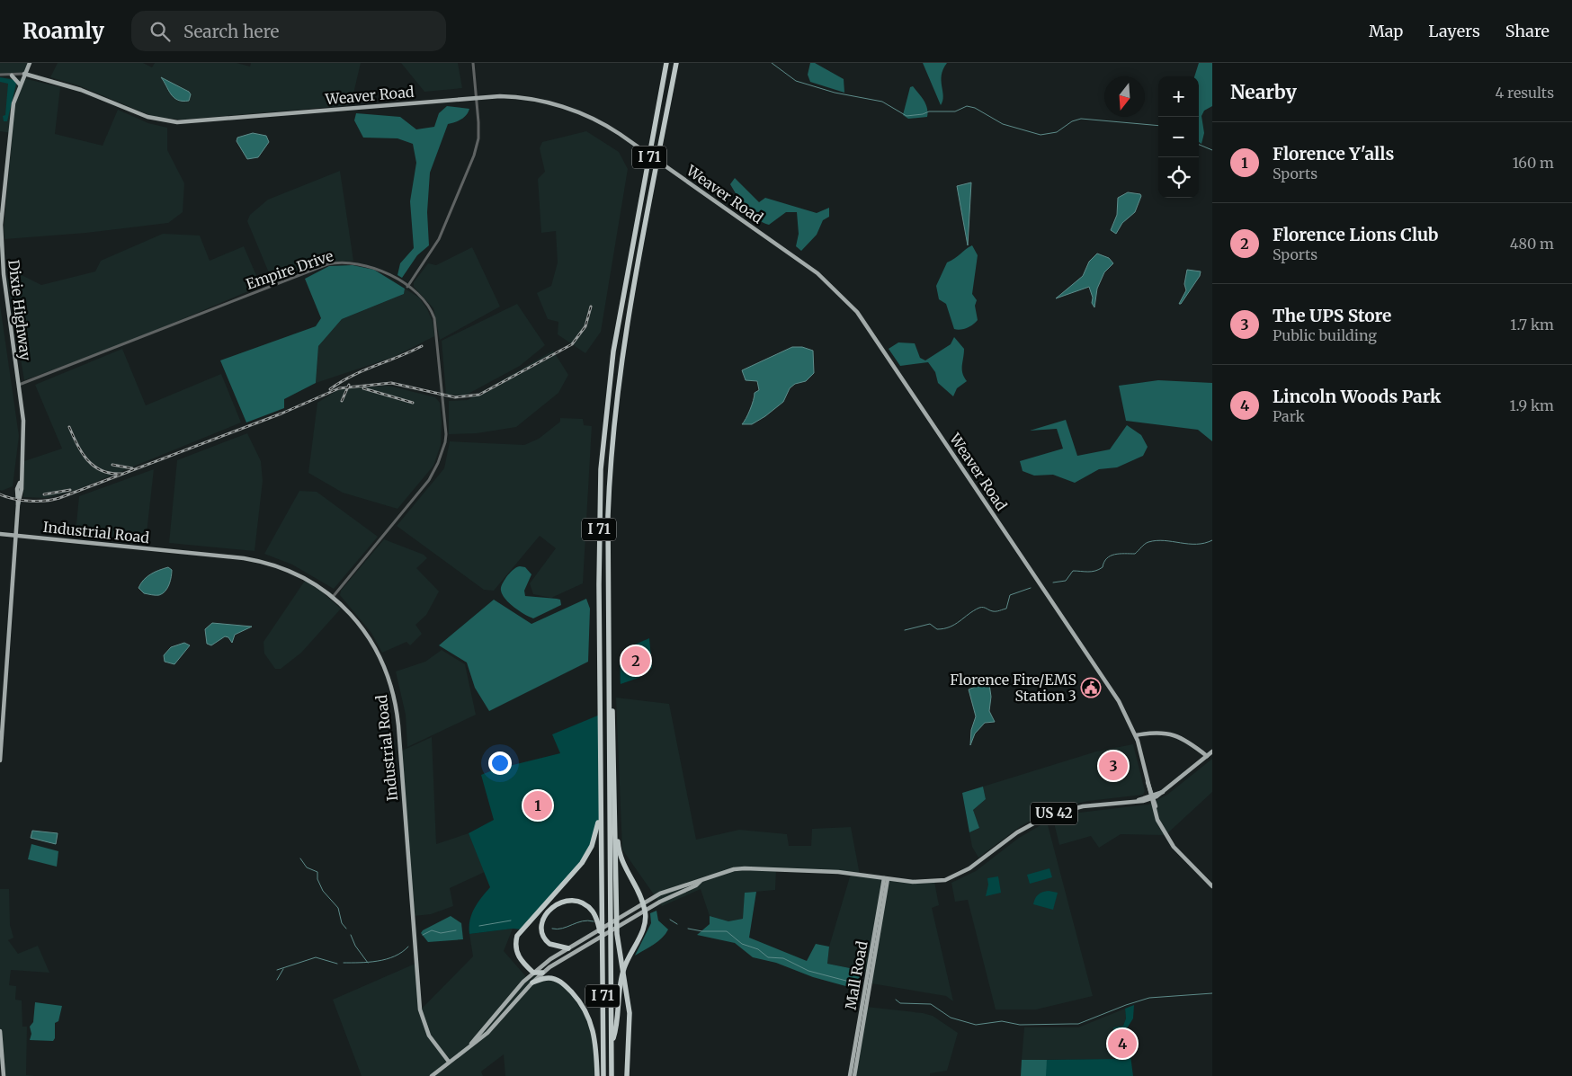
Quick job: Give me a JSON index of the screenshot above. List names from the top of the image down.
{
  "streets": {
    "highway": ["I 71"],
    "main road": [
      "Weaver Road",
      "Dixie Highway",
      "Industrial Road",
      "US 42",
      "Mall Road"
    ],
    "street": ["Empire Drive"]
  },
  "crossings": [
    ["Weaver Road", "Dixie Highway"],
    ["Weaver Road", "US 42"],
    ["Empire Drive", "Dixie Highway"],
    ["Empire Drive", "Industrial Road"],
    ["Dixie Highway", "Industrial Road"],
    ["Industrial Road", "US 42"],
    ["US 42", "Mall Road"]
  ],
  "places": {
    "public building": ["Florence Fire/EMS Station 3"]
  },
  "north": "bottom",
  "page": {
    "header": "Roamly",
    "search": "Search here",
    "nav": ["Map", "Layers", "Share"],
    "heading": ["Nearby", "4 results"],
    "map_buttons": ["+", "−"],
    "list": [
      {
        "mark": "1",
        "name": "Florence Y'alls",
        "note": "Sports",
        "value": "160 m"
      },
      {
        "mark": "2",
        "name": "Florence Lions Club",
        "note": "Sports",
        "value": "480 m"
      },
      {
        "mark": "3",
        "name": "The UPS Store",
        "note": "Public building",
        "value": "1.7 km"
      },
      {
        "mark": "4",
        "name": "Lincoln Woods Park",
        "note": "Park",
        "value": "1.9 km"
      }
    ],
    "pins": [
      "2",
      "3",
      "1",
      "4"
    ]
  }
}
